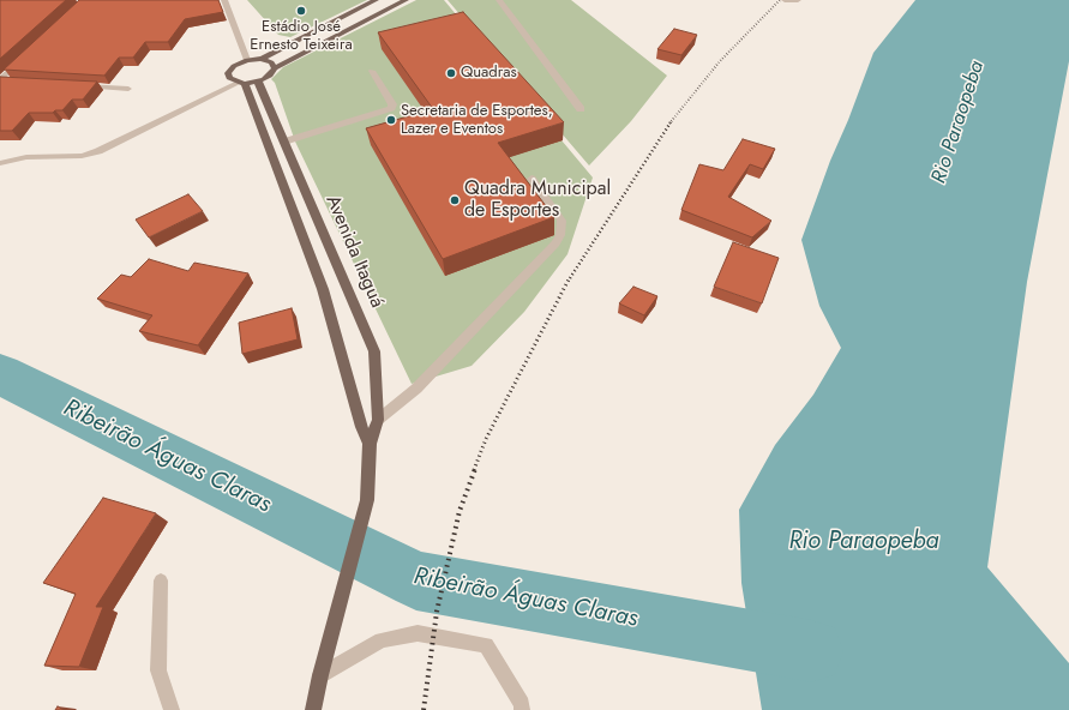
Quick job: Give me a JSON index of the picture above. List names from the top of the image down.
{
  "streets": {
    "main road": ["Avenida Itaguá"]
  },
  "water": ["Rio Paraopeba", "Ribeirão Águas Claras"],
  "places": [
    "Estádio José Ernesto Teixeira",
    "Quadras",
    "Secretaria de Esportes, Lazer e Eventos",
    "Quadra Municipal de Esportes"
  ]
}
